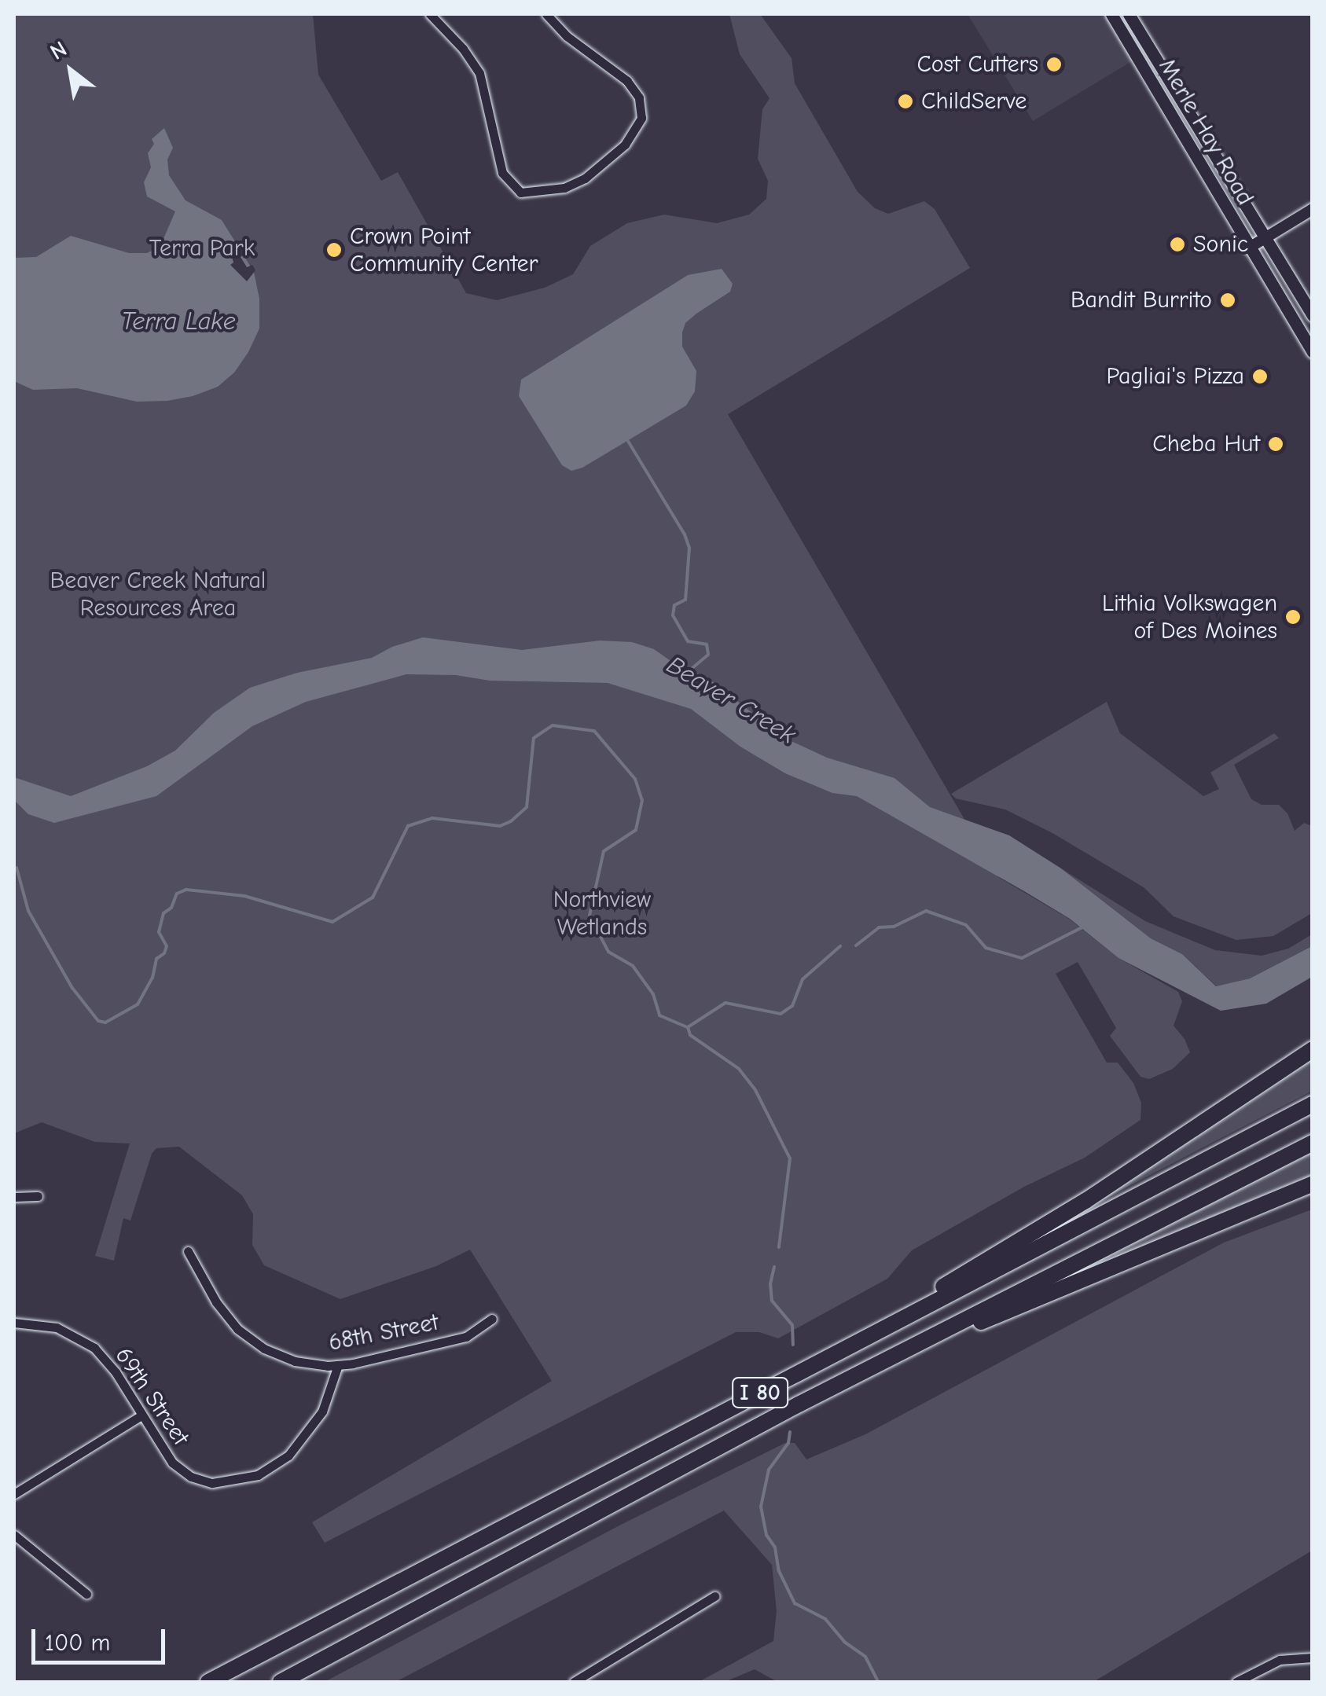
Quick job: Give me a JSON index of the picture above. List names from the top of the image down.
{
  "streets": {
    "highway": ["I 80"],
    "main road": ["Merle Hay Road"],
    "street": ["68th Street", "69th Street"]
  },
  "crossings": [
    ["68th Street", "69th Street"]
  ],
  "water": ["Terra Lake", "Beaver Creek"],
  "parks": ["Terra Park", "Beaver Creek Natural Resources Area", "Northview Wetlands"],
  "places": [
    "Cost Cutters",
    "ChildServe",
    "Sonic",
    "Crown Point Community Center",
    "Bandit Burrito",
    "Pagliai's Pizza",
    "Cheba Hut",
    "Lithia Volkswagen of Des Moines"
  ],
  "scale_bar": "100 m",
  "north": "top left"
}
